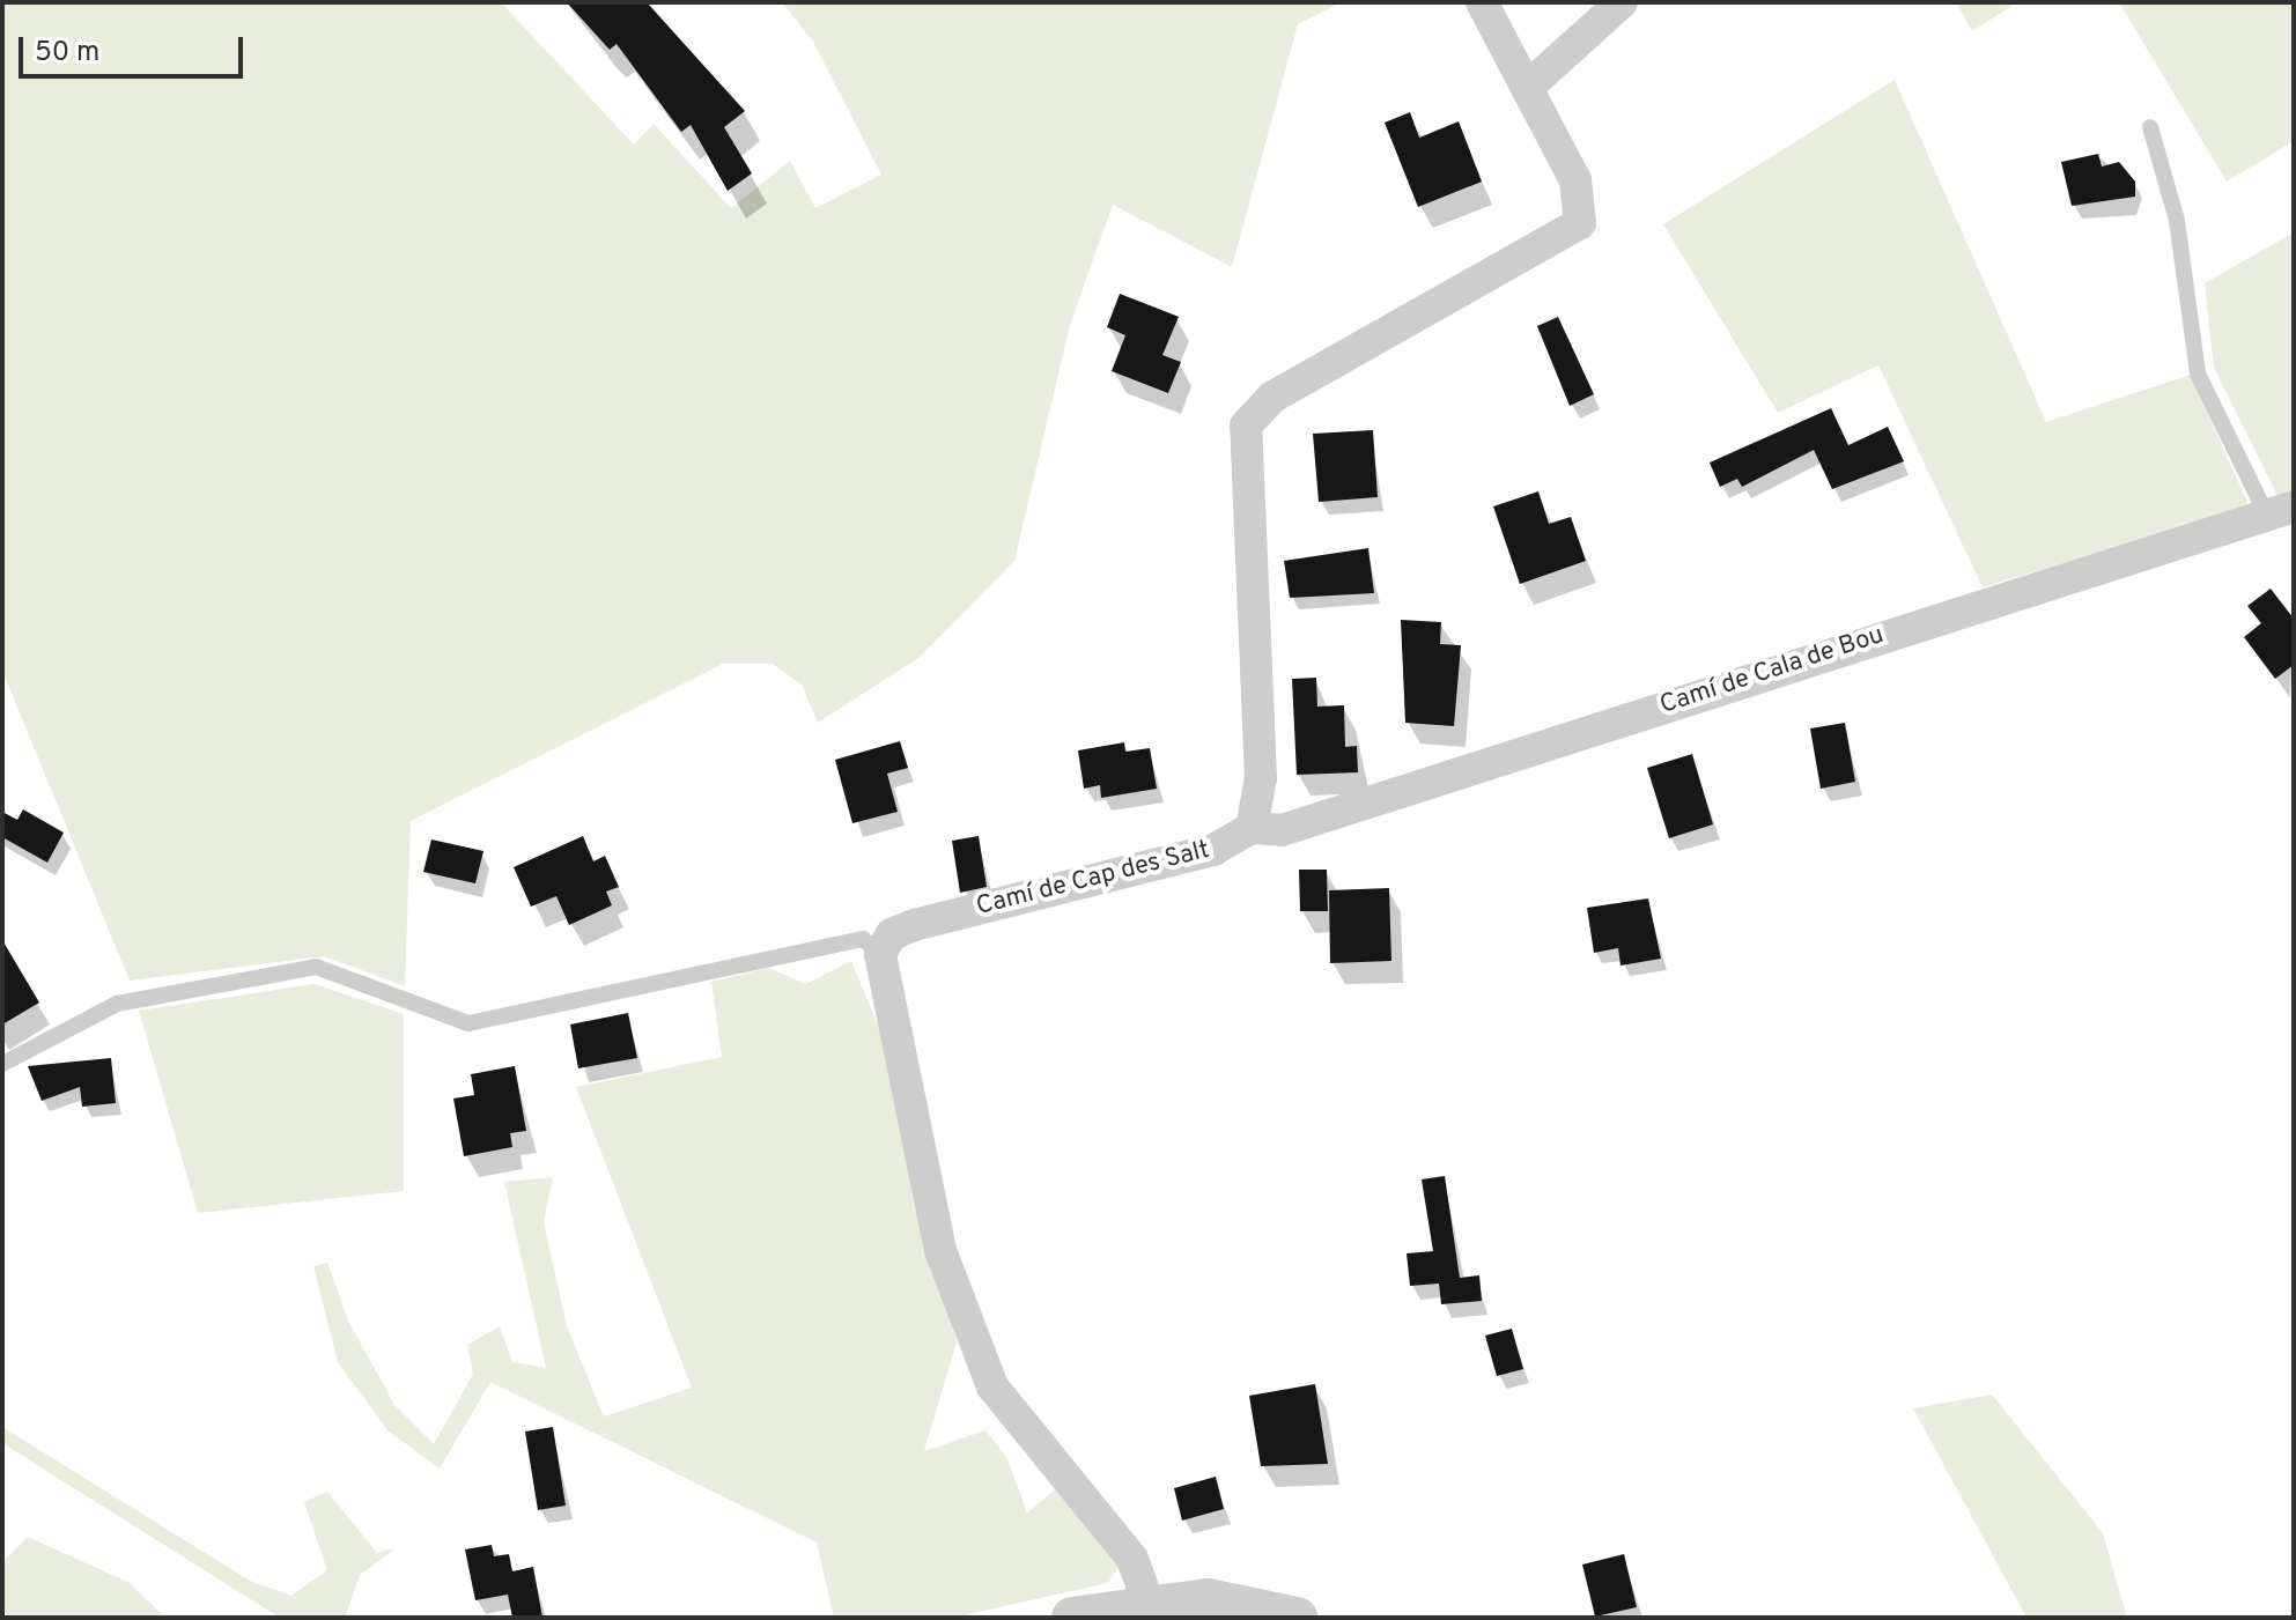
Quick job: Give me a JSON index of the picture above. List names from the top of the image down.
{
  "streets": {
    "street": ["Camí de Cala de Bou", "Camí de Cap des Salt"]
  },
  "crossings": [
    ["Camí de Cala de Bou", "Camí de Cap des Salt"]
  ],
  "scale_bar": "50 m"
}
